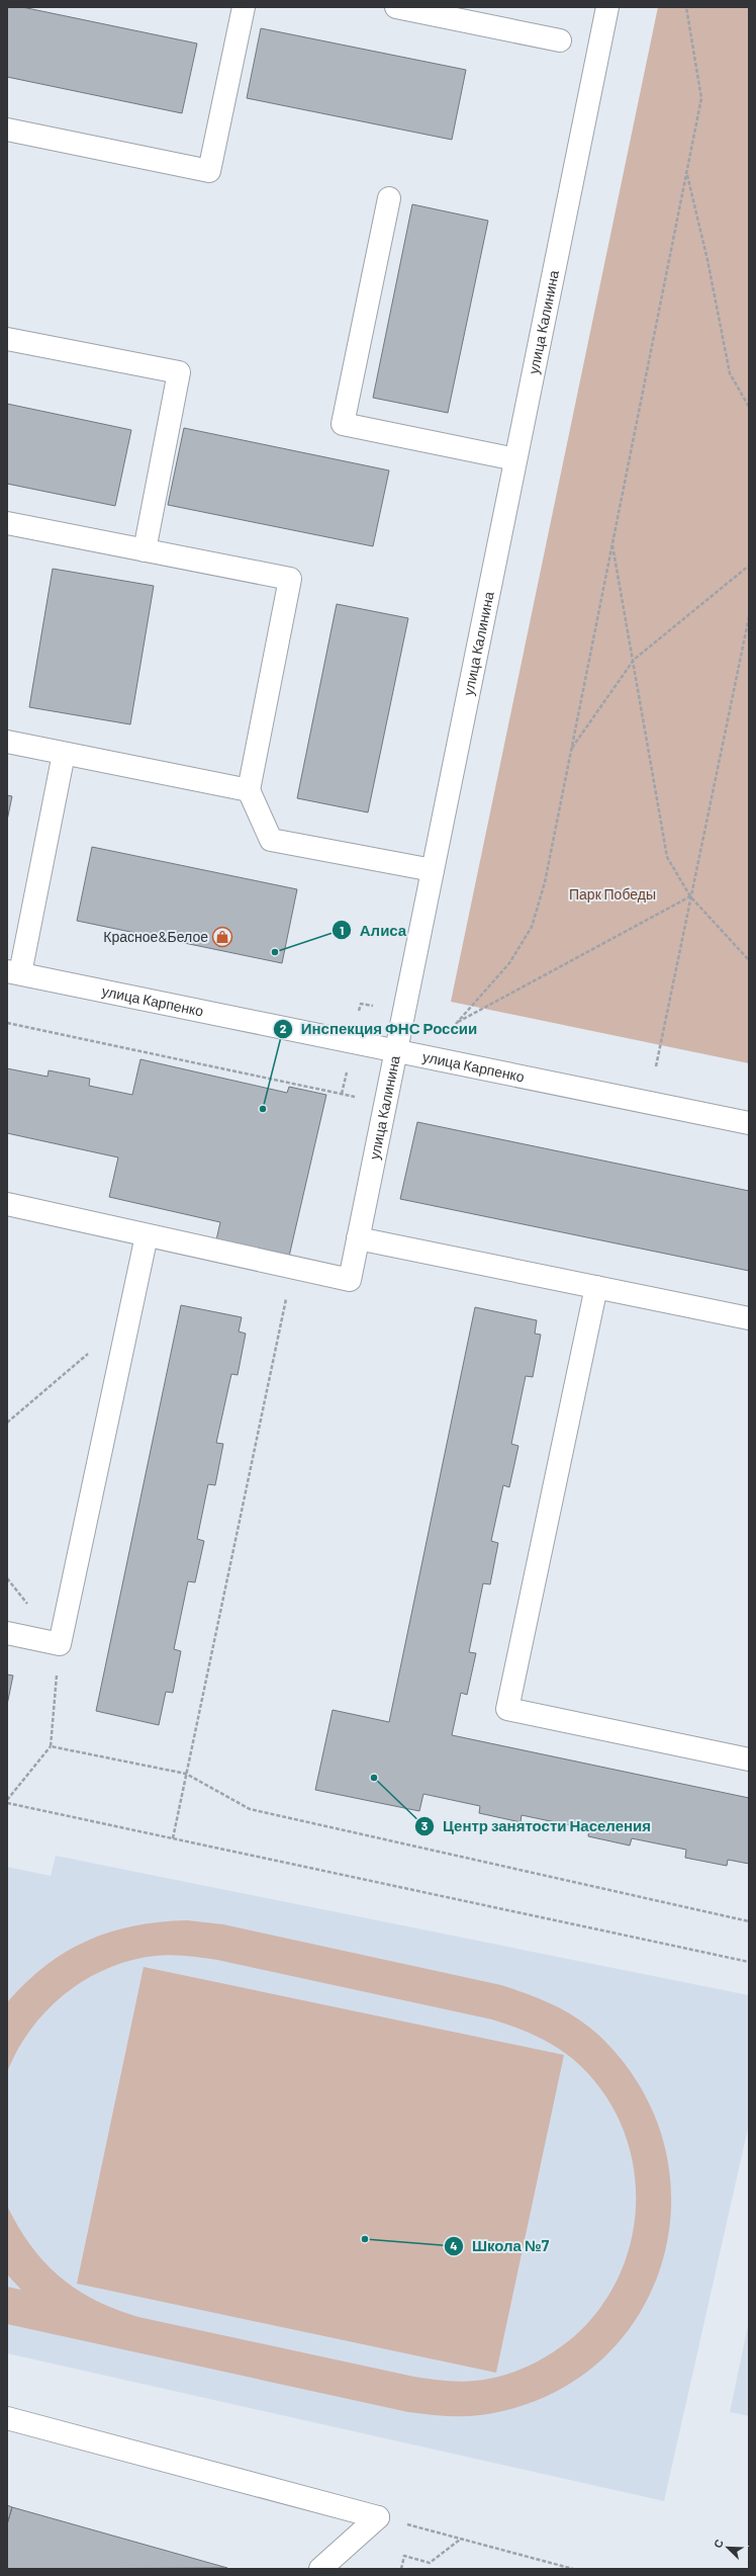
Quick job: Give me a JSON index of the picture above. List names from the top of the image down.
{
  "streets": {
    "street": ["улица Калинина", "улица Карпенко"]
  },
  "crossings": [
    ["улица Калинина", "улица Карпенко"]
  ],
  "parks": ["Парк Победы"],
  "places": {
    "shop": ["Красное&Белое"],
    "other": [
      "Алиса",
      "Инспекция ФНС России",
      "Центр занятости Населения",
      "Школа №7"
    ]
  },
  "north": "top left"
}
